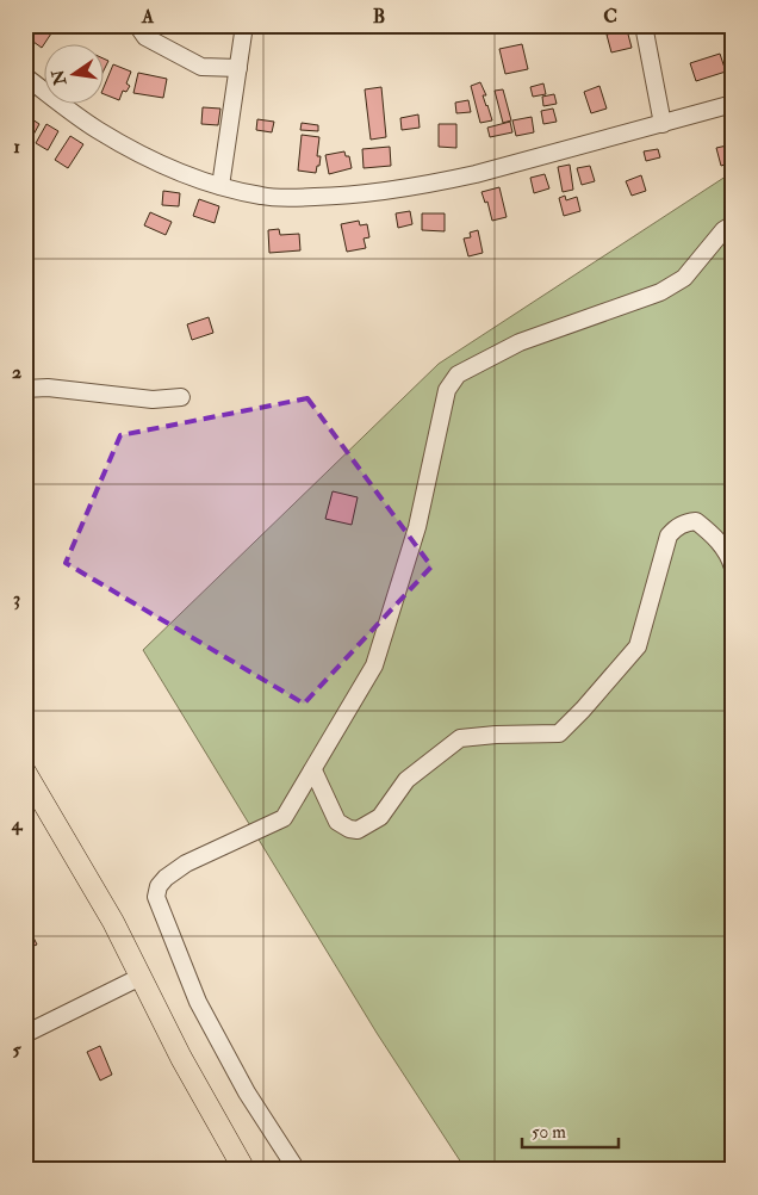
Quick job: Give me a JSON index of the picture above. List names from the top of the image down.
{
  "scale_bar": "50 m",
  "north": "left",
  "grid": {
    "columns": ["A", "B", "C"],
    "rows": [
      "1",
      "2",
      "3",
      "4",
      "5"
    ]
  }
}
